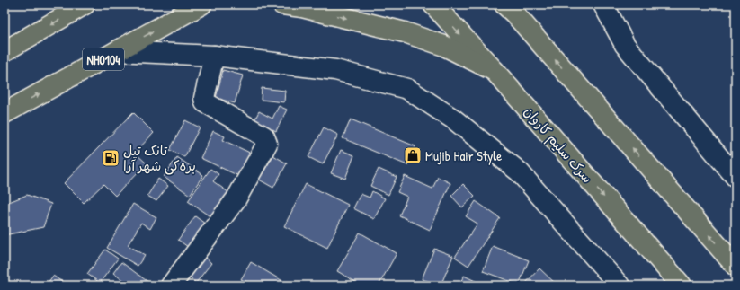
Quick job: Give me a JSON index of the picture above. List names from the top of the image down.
{
  "streets": {
    "main road": ["NH0104", "سرک سلیم کاروان"]
  },
  "places": {
    "shop": ["Mujib Hair Style"],
    "fuel station": ["تانک تیل بره‌کی شهر آرا"]
  }
}
